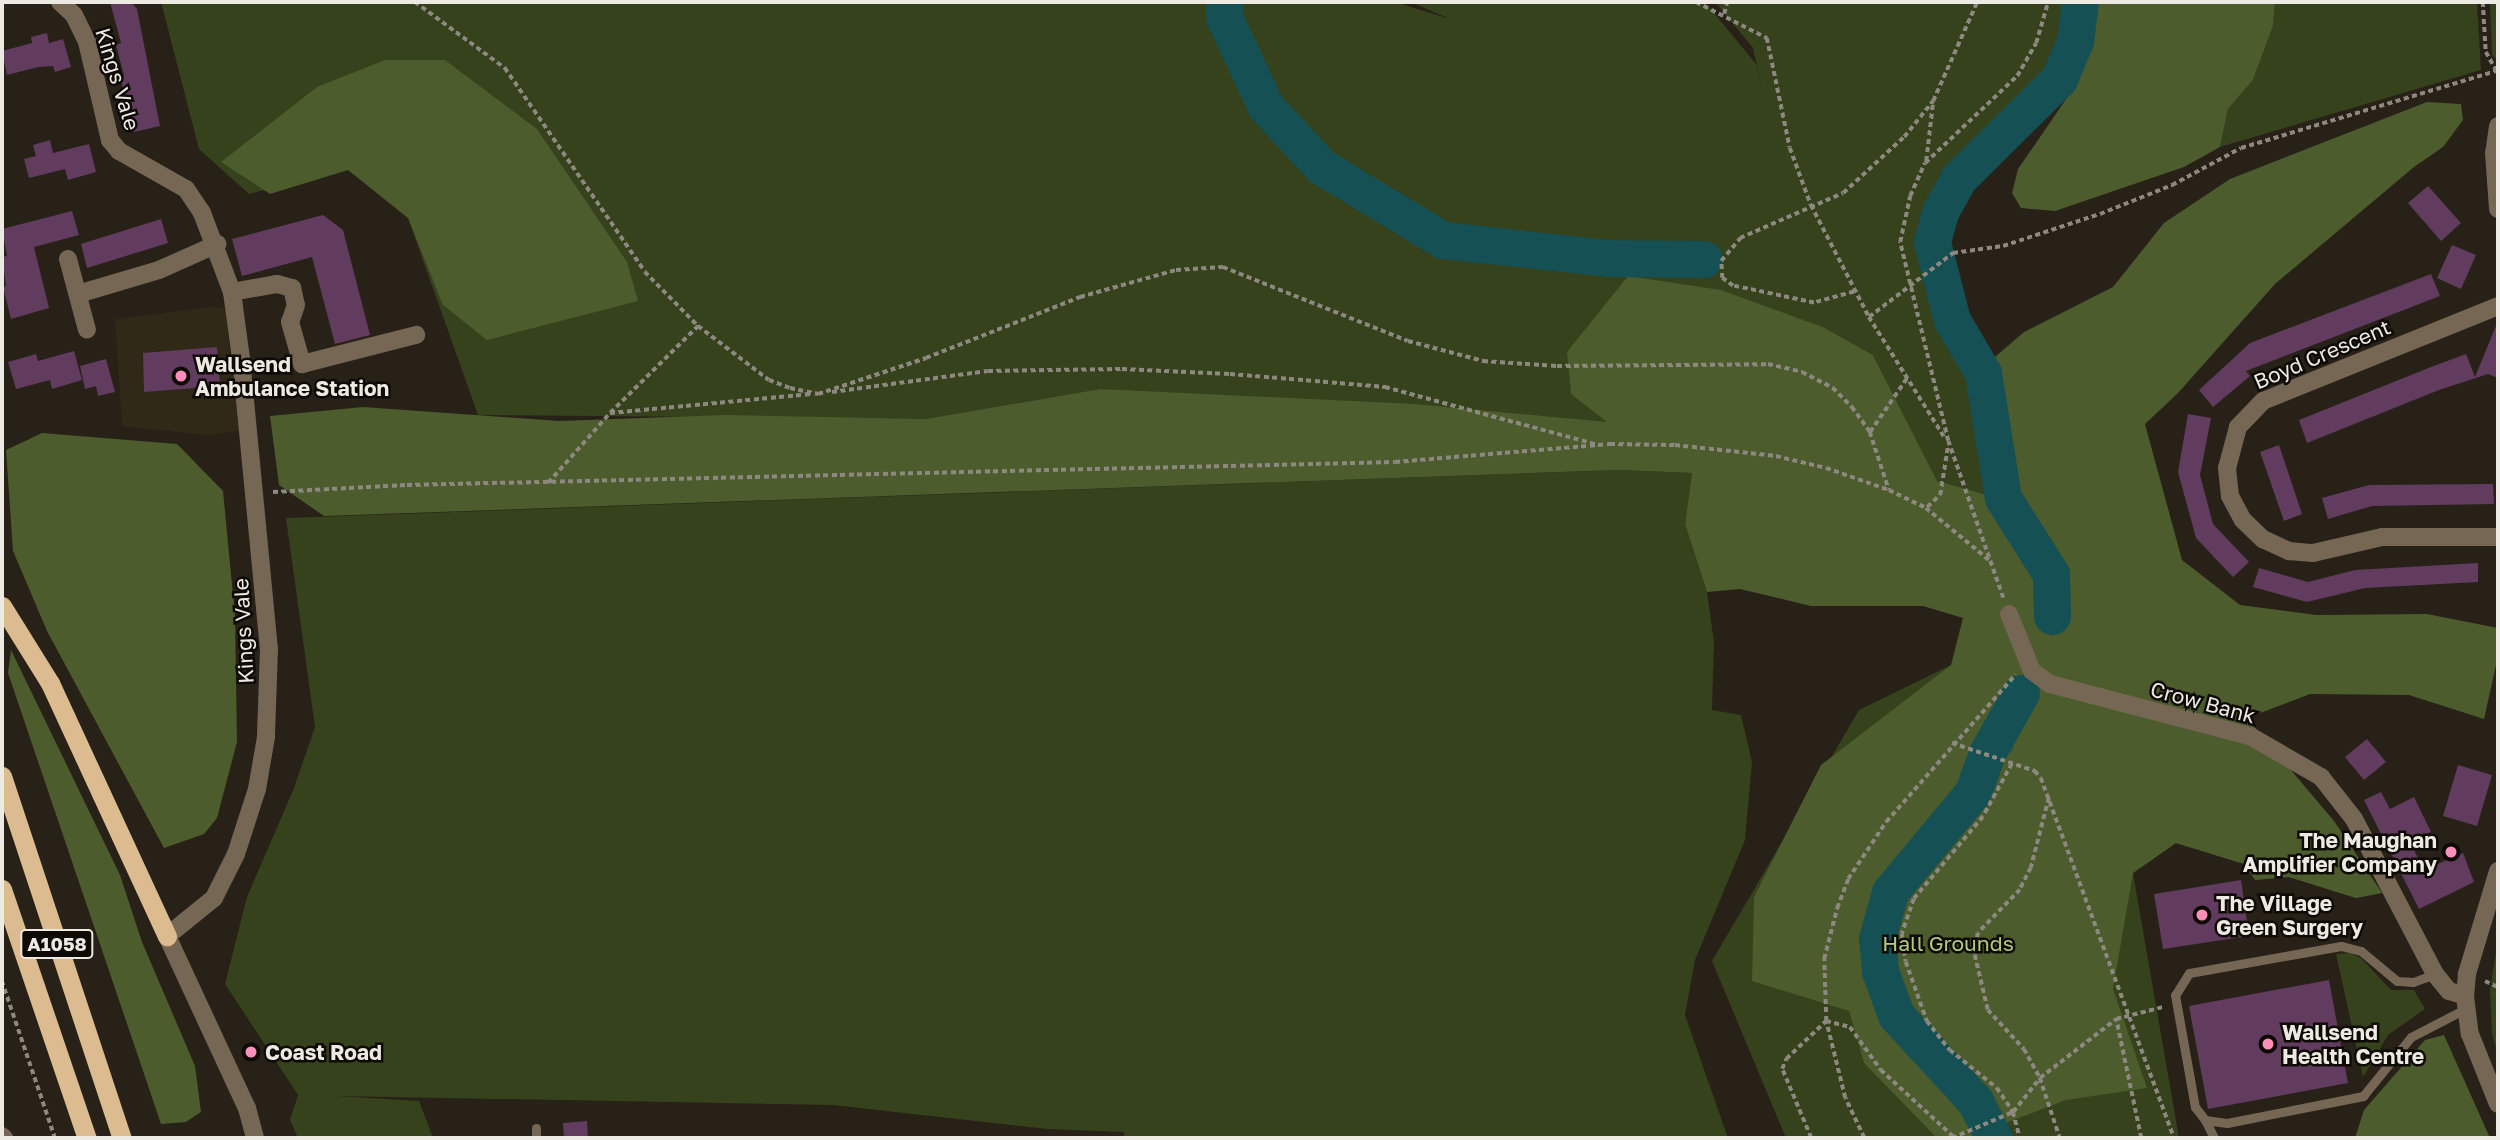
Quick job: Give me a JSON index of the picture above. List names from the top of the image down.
{
  "streets": {
    "highway": ["A1058"],
    "street": ["Kings Vale", "Boyd Crescent", "Crow Bank"]
  },
  "parks": ["Hall Grounds"],
  "places": [
    "Wallsend Ambulance Station",
    "The Maughan Amplifier Company",
    "The Village Green Surgery",
    "Wallsend Health Centre",
    "Coast Road"
  ]
}
